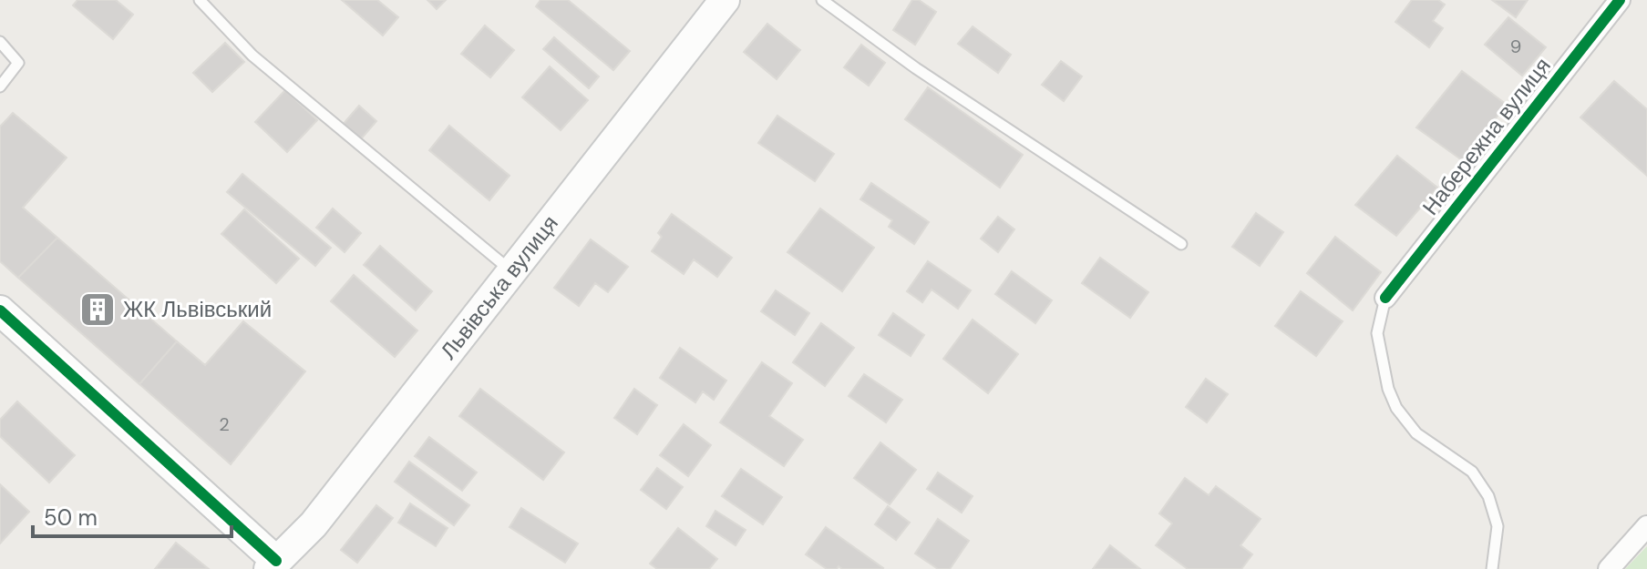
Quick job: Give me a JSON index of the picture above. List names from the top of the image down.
{
  "streets": {
    "main road": ["Львівська вулиця"],
    "street": ["Набережна вулиця"]
  },
  "places": {
    "building": ["ЖК Львівський"]
  },
  "house_numbers": ["9", "2"],
  "scale_bar": "50 m"
}
